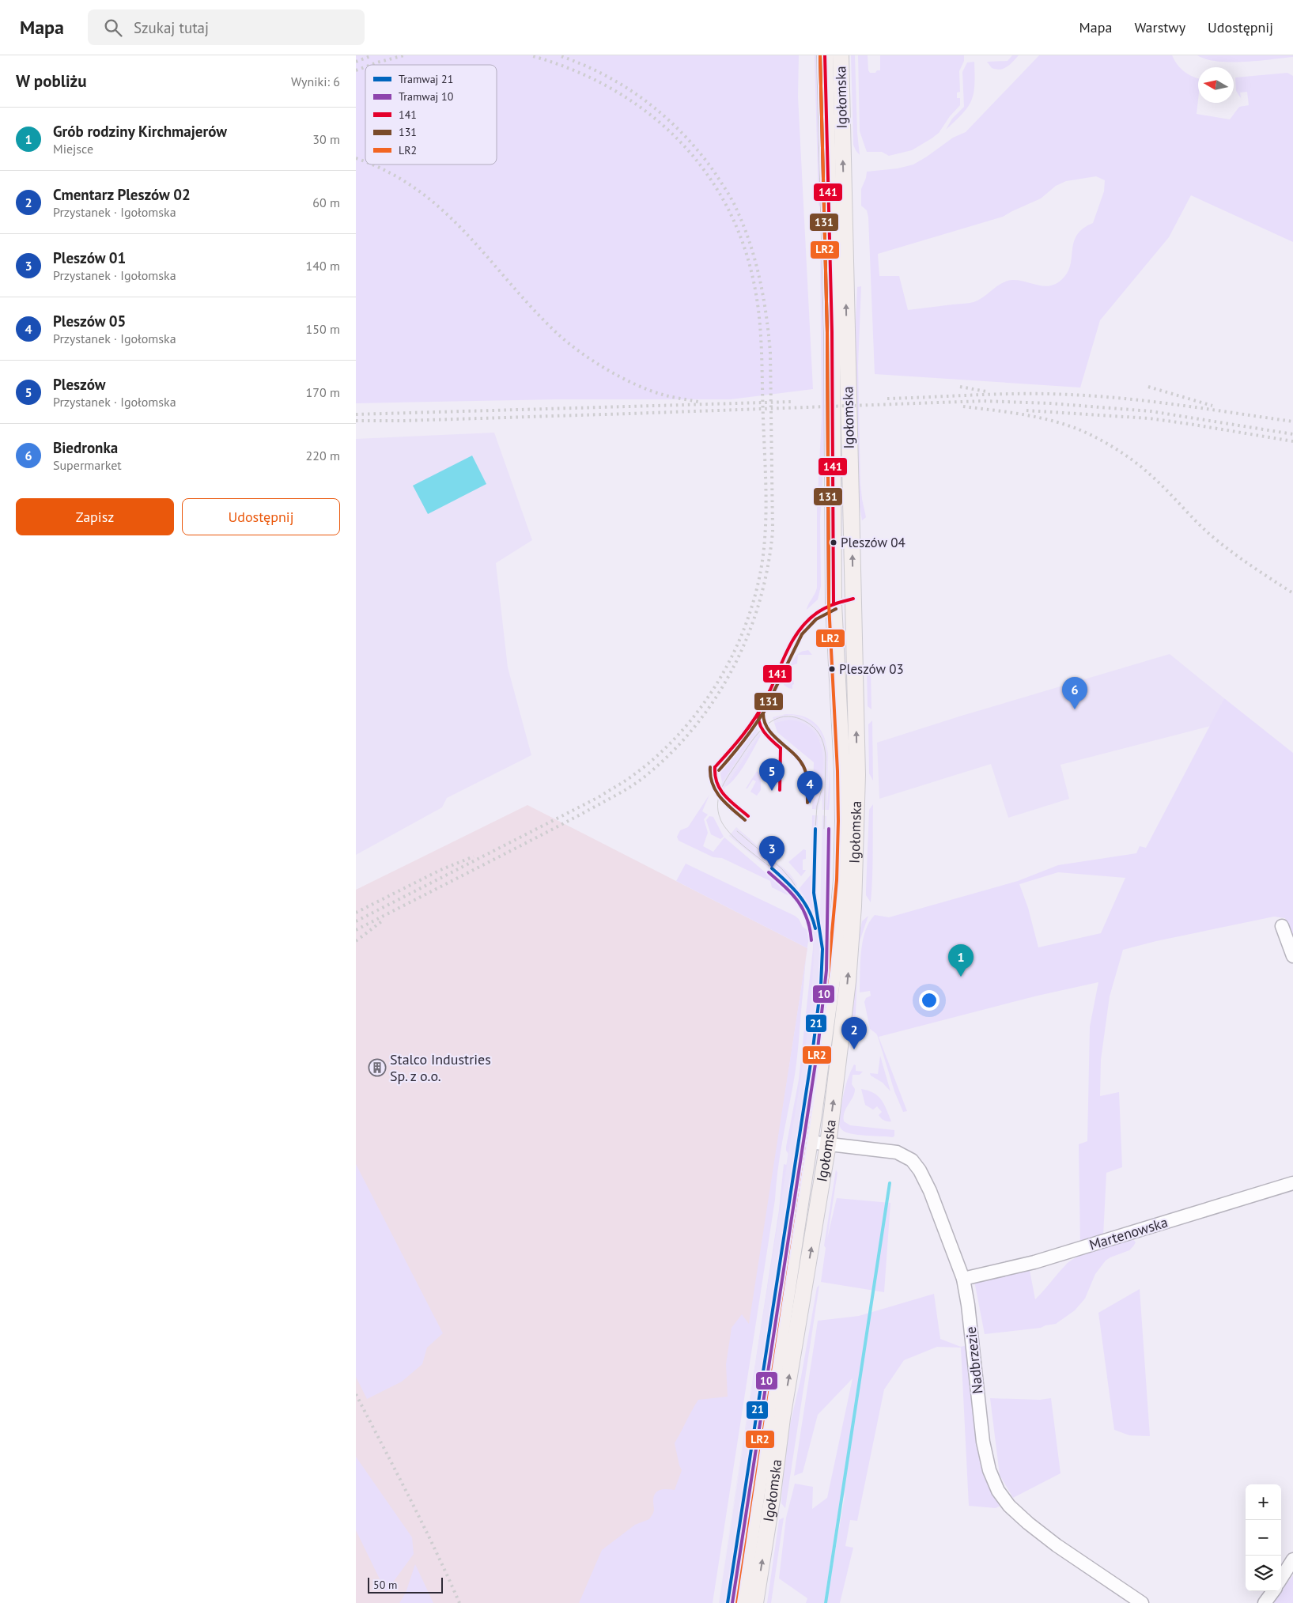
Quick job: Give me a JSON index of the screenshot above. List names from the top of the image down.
{
  "streets": {
    "main road": ["Igołomska"],
    "street": ["Martenowska", "Nadbrzezie"]
  },
  "crossings": [
    ["Igołomska", "Nadbrzezie"],
    ["Martenowska", "Nadbrzezie"]
  ],
  "places": {
    "other": ["Pleszów 04", "Pleszów 03"],
    "building": ["Stalco Industries Sp. z o.o."]
  },
  "lines": [
    "transit line 141",
    "transit line 131",
    "transit line LR2",
    "tram line 21",
    "tram line 10"
  ],
  "legend": [
    "Tramwaj 21",
    "Tramwaj 10",
    "141",
    "131",
    "LR2"
  ],
  "scale_bar": "50 m",
  "north": "left",
  "page": {
    "header": "Mapa",
    "search": "Szukaj tutaj",
    "nav": ["Mapa", "Warstwy", "Udostępnij"],
    "heading": ["W pobliżu", "Wyniki: 6"],
    "list": [
      {
        "mark": "1",
        "name": "Grób rodziny Kirchmajerów",
        "note": "Miejsce",
        "value": "30 m"
      },
      {
        "mark": "2",
        "name": "Cmentarz Pleszów 02",
        "note": "Przystanek · Igołomska",
        "value": "60 m"
      },
      {
        "mark": "3",
        "name": "Pleszów 01",
        "note": "Przystanek · Igołomska",
        "value": "140 m"
      },
      {
        "mark": "4",
        "name": "Pleszów 05",
        "note": "Przystanek · Igołomska",
        "value": "150 m"
      },
      {
        "mark": "5",
        "name": "Pleszów",
        "note": "Przystanek · Igołomska",
        "value": "170 m"
      },
      {
        "mark": "6",
        "name": "Biedronka",
        "note": "Supermarket",
        "value": "220 m"
      }
    ],
    "buttons": ["Zapisz", "Udostępnij"],
    "pins": [
      "6",
      "5",
      "4",
      "3",
      "1",
      "2"
    ],
    "map_buttons": ["+", "−"],
    "scale": "50 m"
  }
}
